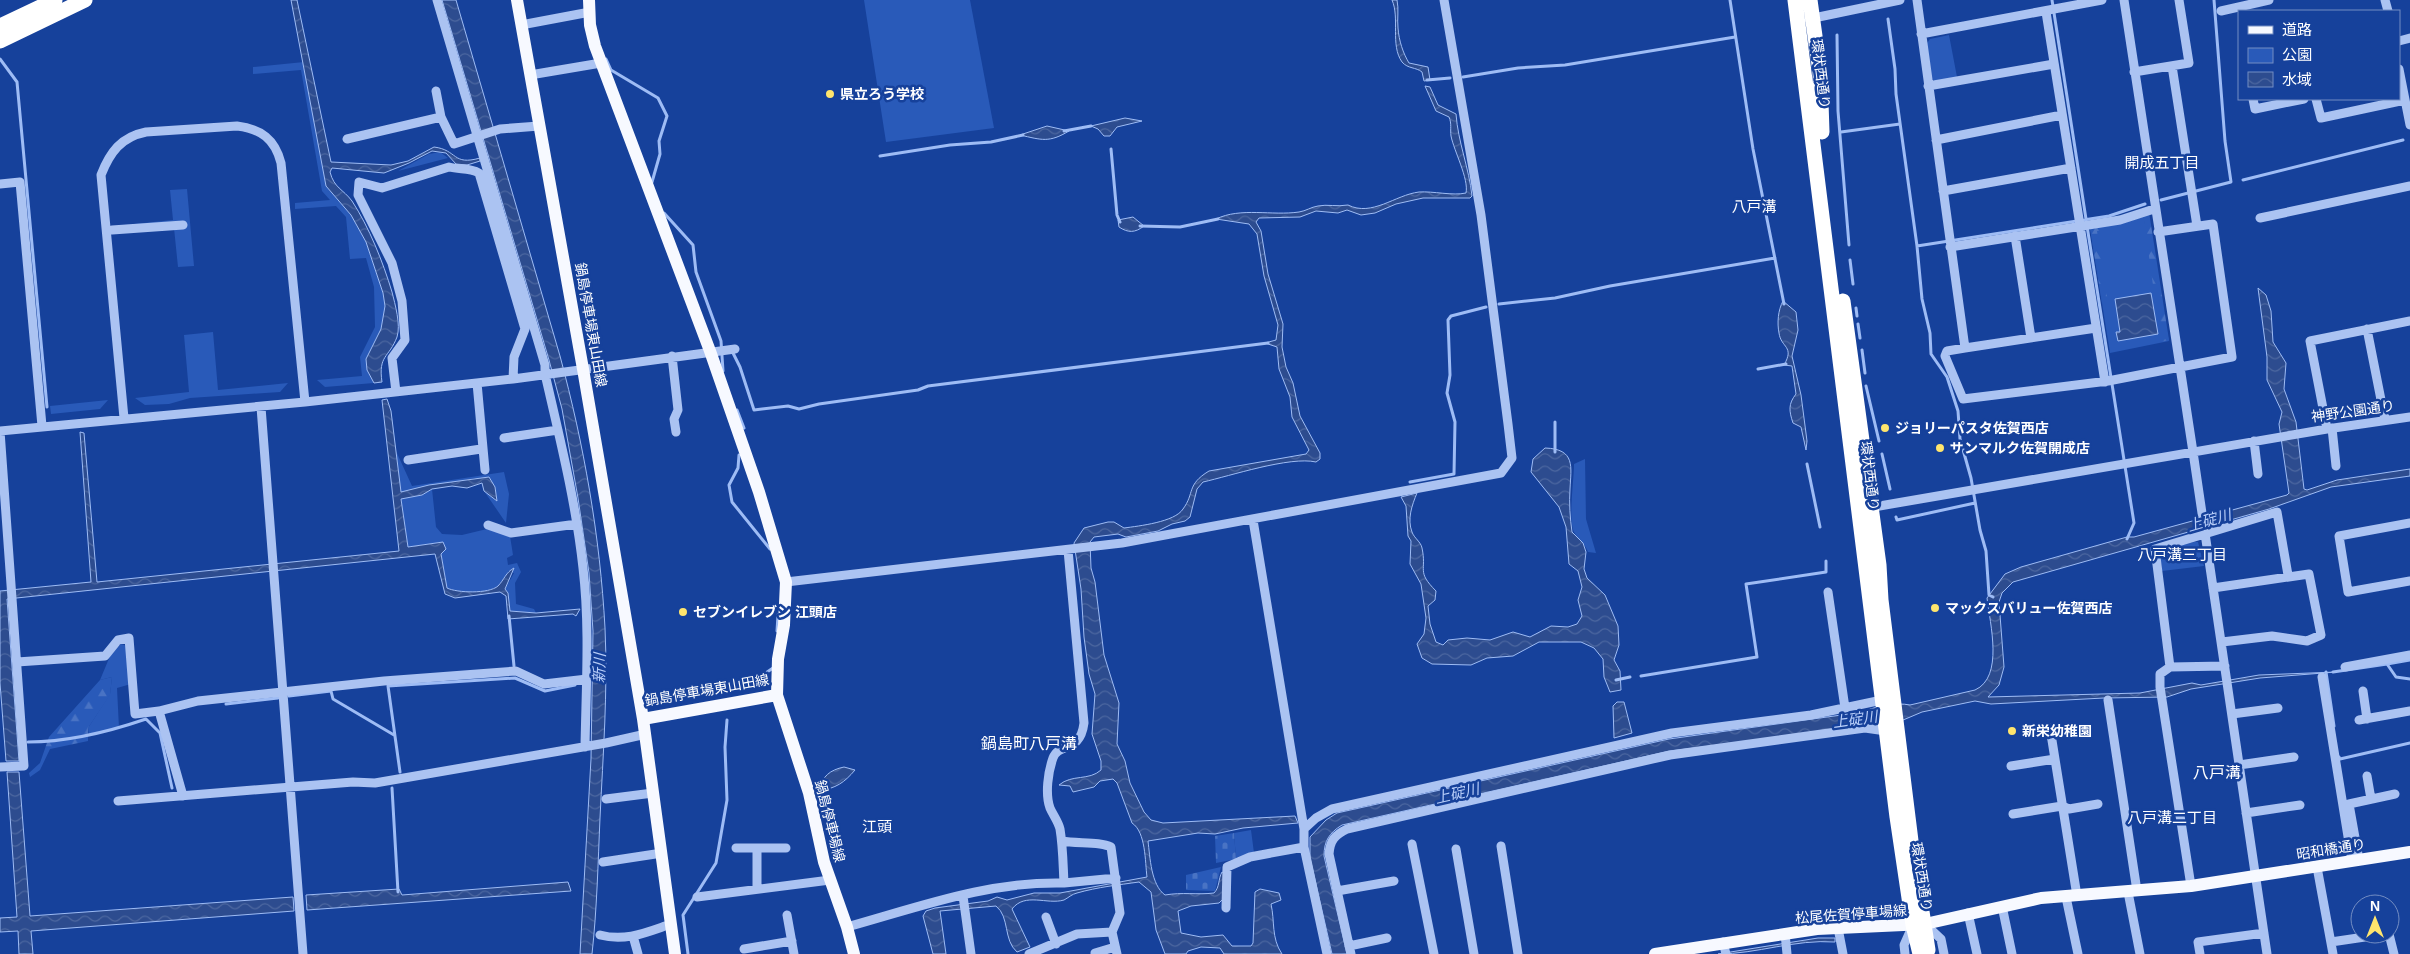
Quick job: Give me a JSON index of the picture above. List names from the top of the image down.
{
  "streets": {
    "highway": ["環状西通り"],
    "main road": [
      "鍋島停車場東山田線",
      "鍋島停車場線",
      "昭和橋通り",
      "松尾佐賀停車場線"
    ],
    "street": ["神野公園通り"]
  },
  "crossings": [
    ["環状西通り", "松尾佐賀停車場線"],
    ["鍋島停車場東山田線", "鍋島停車場線"],
    ["昭和橋通り", "松尾佐賀停車場線"]
  ],
  "districts": [
    "開成五丁目",
    "八戸溝",
    "八戸溝三丁目",
    "鍋島町八戸溝",
    "八戸溝",
    "八戸溝二丁目",
    "江頭"
  ],
  "water": ["上碇川", "新川"],
  "places": [
    "県立ろう学校",
    "ジョリーパスタ佐賀西店",
    "サンマルク佐賀開成店",
    "マックスバリュー佐賀西店",
    "セブンイレブン 江頭店",
    "新栄幼稚園"
  ],
  "legend": ["道路", "公園", "水域"],
  "north": "top"
}
